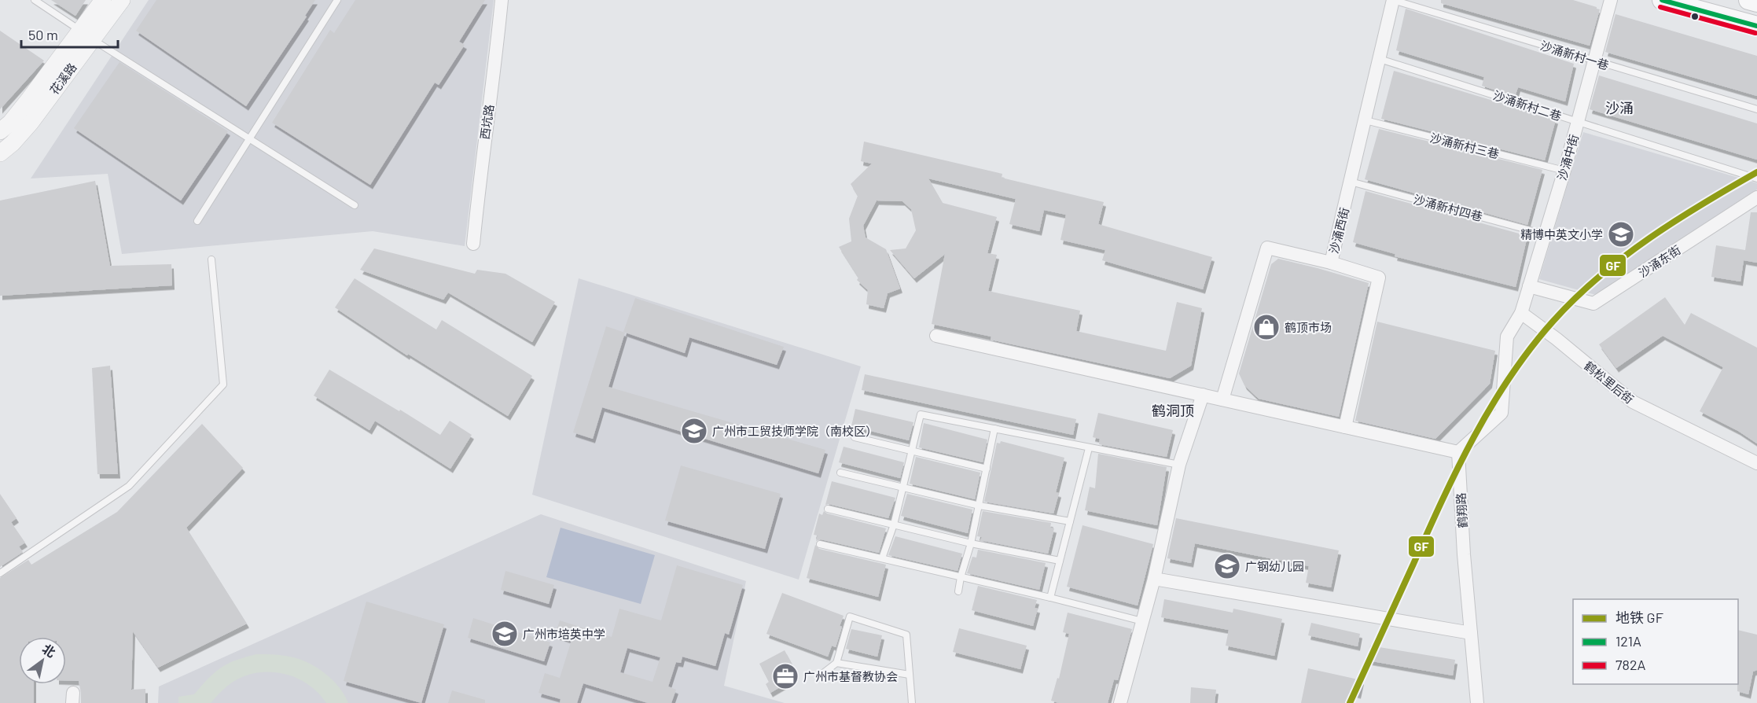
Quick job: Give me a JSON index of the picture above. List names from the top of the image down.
{
  "streets": {
    "street": [
      "花溪路",
      "西坑路",
      "沙涌中街",
      "沙涌西街",
      "沙涌东街",
      "鹤松里后街",
      "鹤翔路"
    ],
    "lane": [
      "沙涌新村一巷",
      "沙涌新村二巷",
      "沙涌新村三巷",
      "沙涌新村四巷"
    ]
  },
  "crossings": [
    ["沙涌新村一巷", "沙涌中街"],
    ["沙涌新村一巷", "沙涌西街"],
    ["沙涌新村二巷", "沙涌中街"],
    ["沙涌新村二巷", "沙涌西街"],
    ["沙涌新村三巷", "沙涌中街"],
    ["沙涌新村三巷", "沙涌西街"],
    ["沙涌中街", "沙涌新村四巷"],
    ["沙涌中街", "沙涌东街"],
    ["沙涌中街", "鹤松里后街"],
    ["沙涌新村四巷", "沙涌西街"]
  ],
  "districts": ["沙涌", "鹤洞顶"],
  "places": {
    "school or university": [
      "精博中英文小学",
      "广州市工贸技师学院（南校区）",
      "广钢幼儿园",
      "广州市培英中学"
    ],
    "shop": ["鹤顶市场"],
    "office": ["广州市基督教协会"]
  },
  "lines": ["transit line 121A", "transit line 782A", "metro line GF"],
  "legend": ["地铁 GF", "121A", "782A"],
  "scale_bar": "50 m",
  "north": "top right"
}
